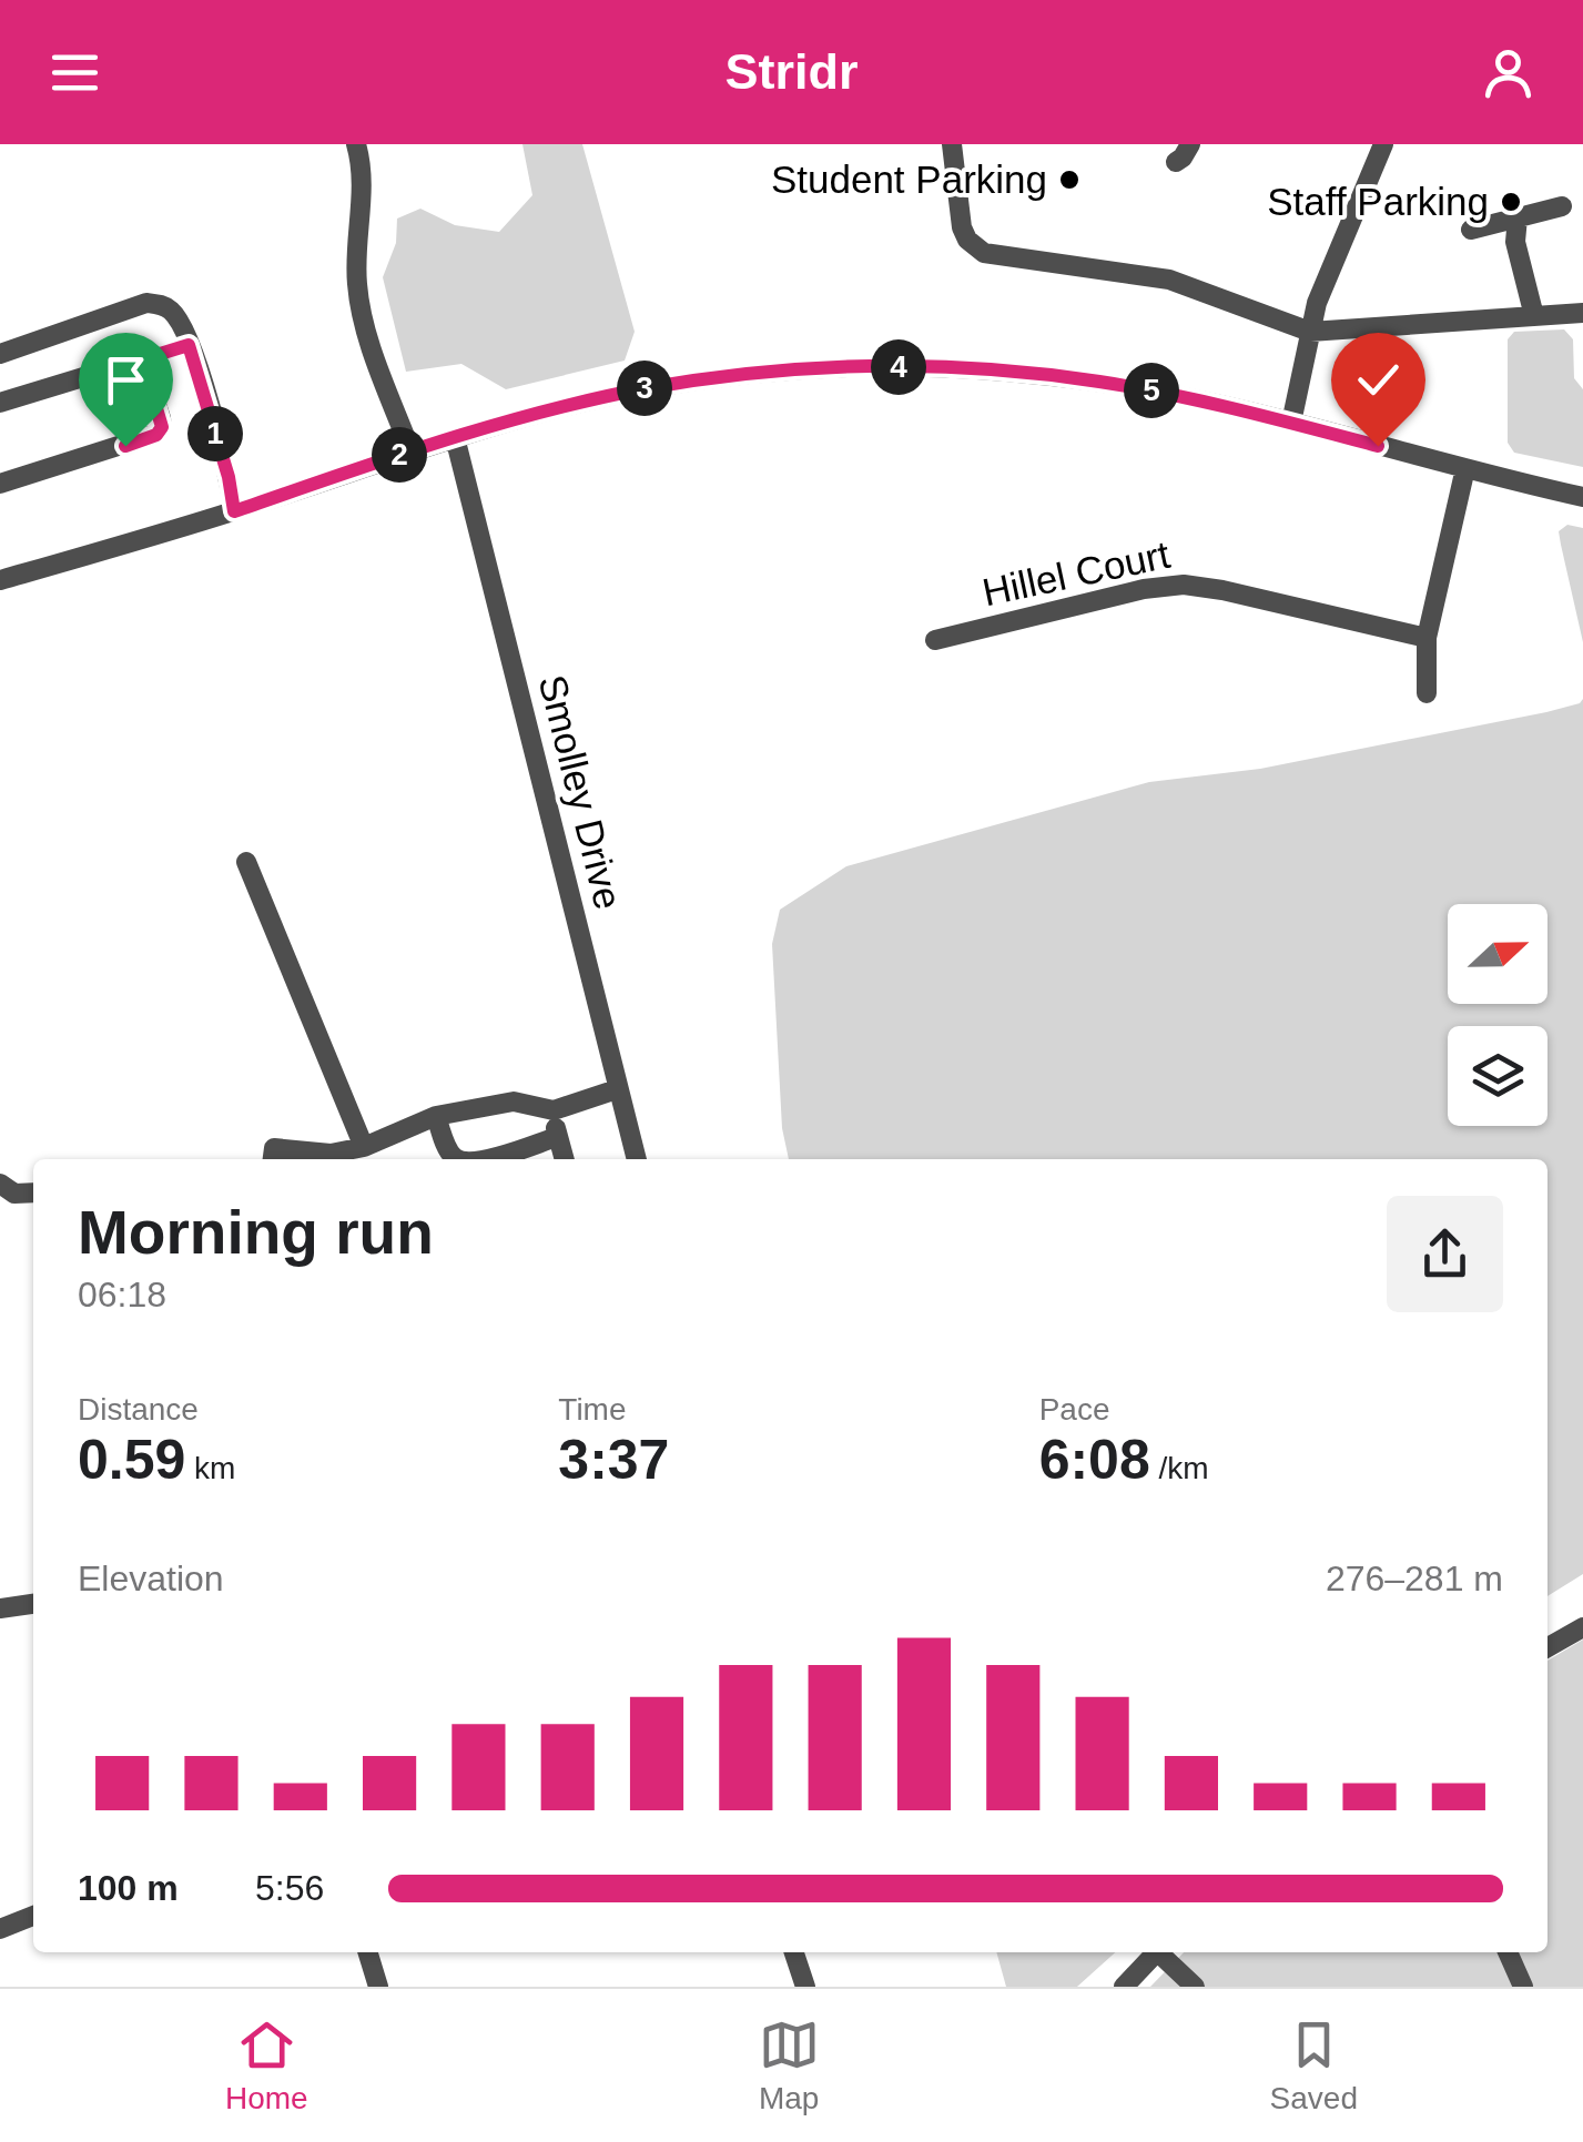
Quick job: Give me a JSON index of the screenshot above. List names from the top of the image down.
{
  "streets": {
    "street": ["Hillel Court", "Smolley Drive"]
  },
  "places": ["Student Parking", "Staff Parking"],
  "north": "right",
  "page": {
    "header": "Stridr",
    "pins": [
      "4",
      "3",
      "5",
      "1",
      "2"
    ],
    "heading": ["Morning run", "06:18"],
    "stats": [
      ["Distance", "0.59 km"],
      ["Time", "3:37"],
      ["Pace", "6:08 /km"]
    ],
    "chart": ["Elevation", "276–281 m"],
    "list": [
      {
        "name": "100 m",
        "note": "5:56"
      }
    ],
    "tabs": ["Home", "Map", "Saved"]
  }
}
